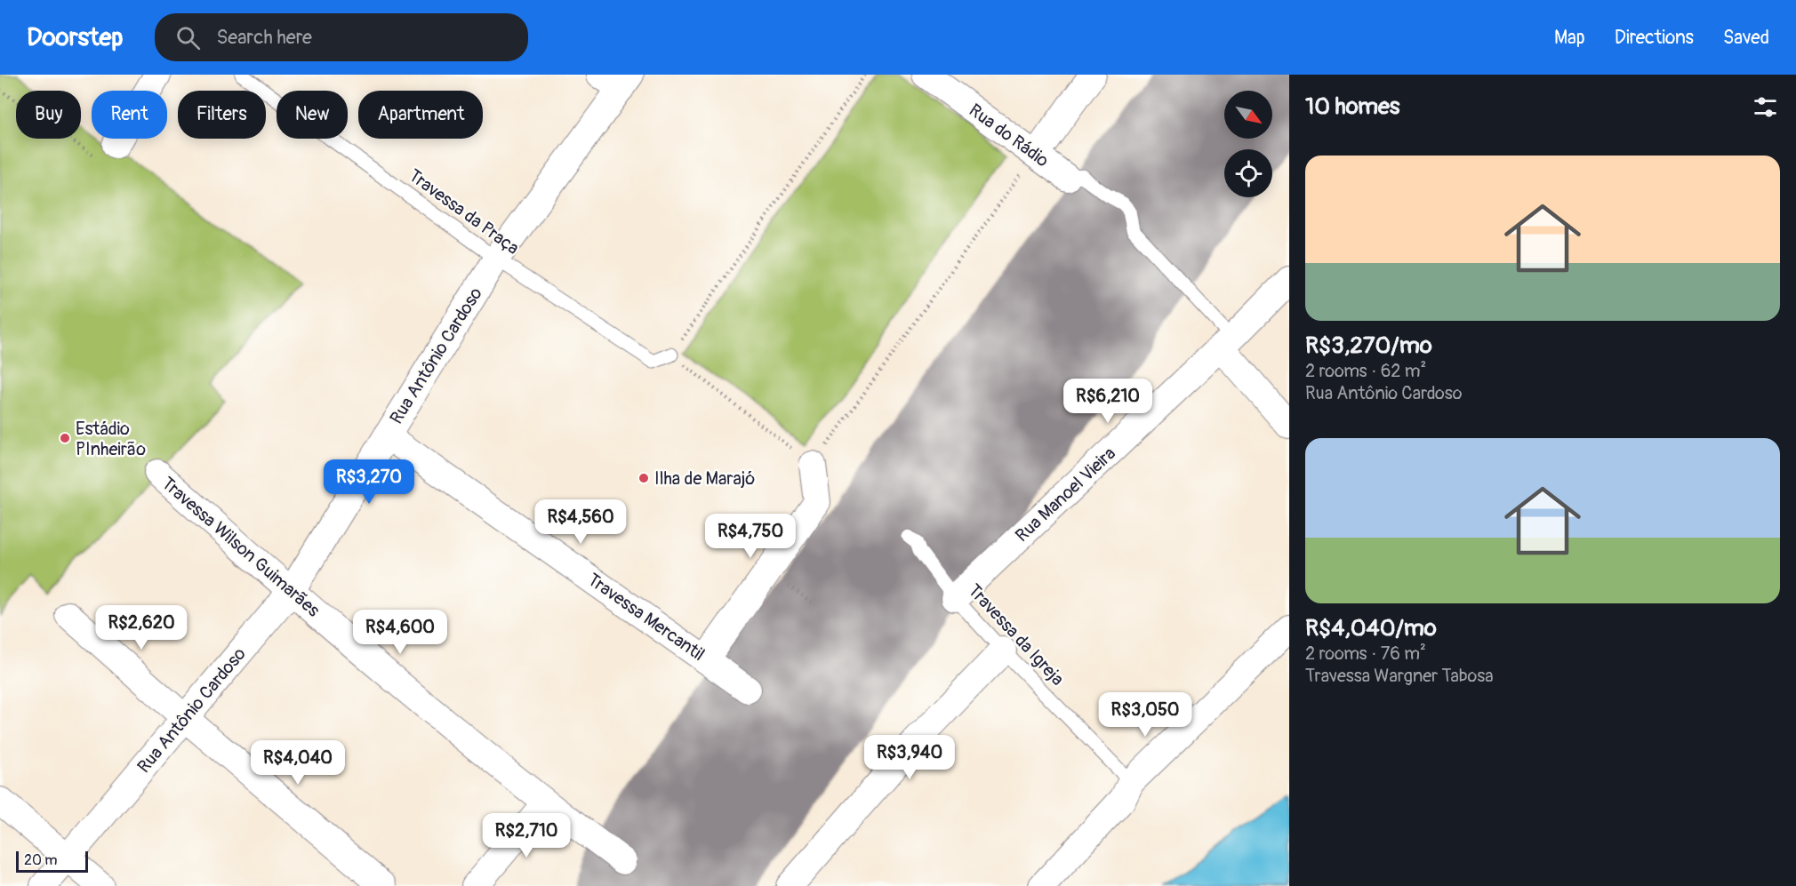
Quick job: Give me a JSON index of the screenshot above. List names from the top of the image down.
{
  "streets": {
    "street": [
      "Rua do Rádio",
      "Rua Antônio Cardoso",
      "Rua Manoel Vieira",
      "Travessa Wilson Guimarães",
      "Travessa Mercantil"
    ],
    "lane": ["Travessa da Praça", "Travessa da Igreja"]
  },
  "crossings": [
    ["Travessa da Praça", "Rua Antônio Cardoso"],
    ["Rua Antônio Cardoso", "Travessa Wilson Guimarães"],
    ["Rua Antônio Cardoso", "Travessa Mercantil"],
    ["Rua Manoel Vieira", "Travessa da Igreja"]
  ],
  "places": ["Estádio PInheirão", "Ilha de Marajó"],
  "scale_bar": "20 m",
  "north": "bottom right",
  "page": {
    "header": "Doorstep",
    "search": "Search here",
    "nav": ["Map", "Directions", "Saved"],
    "heading": "10 homes",
    "chip": [
      "Buy",
      "Rent",
      "Filters",
      "New",
      "Apartment"
    ],
    "list": [
      {
        "name": "R$3,270/mo",
        "note": "2 rooms · 62 m² · Rua Antônio Cardoso"
      },
      {
        "name": "R$4,040/mo",
        "note": "2 rooms · 76 m² · Travessa Wargner Tabosa"
      }
    ],
    "price": [
      "R$6,210",
      "R$3,270",
      "R$4,560",
      "R$4,750",
      "R$2,620",
      "R$4,600",
      "R$3,050",
      "R$3,940",
      "R$4,040",
      "R$2,710"
    ],
    "scale": "20 m"
  }
}
